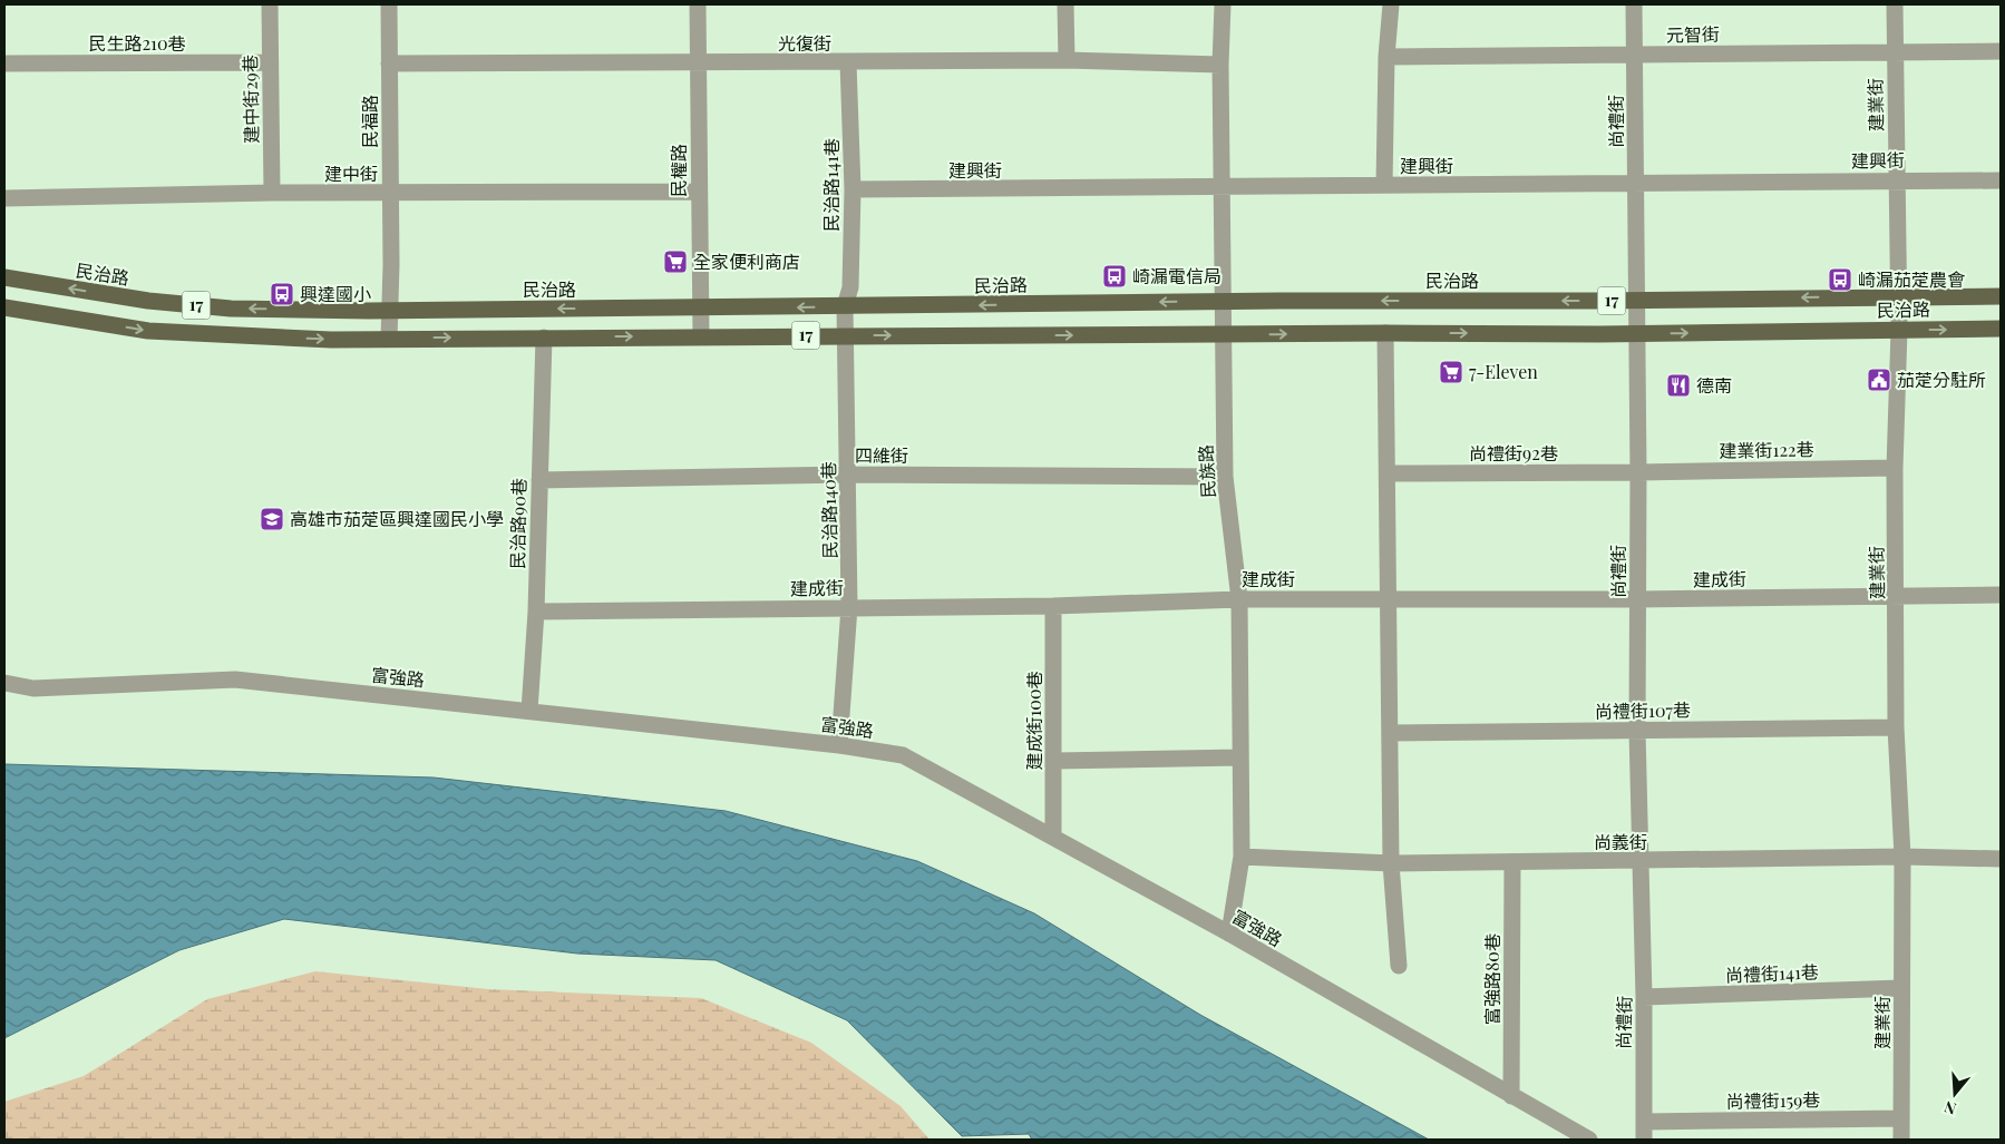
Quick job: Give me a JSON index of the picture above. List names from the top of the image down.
{
  "streets": {
    "main road": ["民治路", "17"],
    "street": [
      "元智街",
      "民生路210巷",
      "光復街",
      "建中街29巷",
      "建業街",
      "民福路",
      "尚禮街",
      "建興街",
      "民權路",
      "建中街",
      "民治路141巷",
      "建業街122巷",
      "尚禮街92巷",
      "四維街",
      "民族路",
      "民治路140巷",
      "民治路90巷",
      "建成街",
      "富強路",
      "尚禮街107巷",
      "建成街100巷",
      "尚義街",
      "尚禮街141巷",
      "富強路80巷",
      "尚禮街159巷"
    ]
  },
  "crossings": [
    ["元智街", "建業街"],
    ["元智街", "尚禮街"],
    ["民生路210巷", "建中街29巷"],
    ["光復街", "民福路"],
    ["光復街", "民權路"],
    ["光復街", "民治路141巷"],
    ["光復街", "民族路"],
    ["建中街29巷", "建中街"],
    ["建業街", "建興街"],
    ["建業街", "民治路"],
    ["建業街", "建業街122巷"],
    ["建業街", "建成街"],
    ["建業街", "尚禮街107巷"],
    ["建業街", "尚義街"],
    ["建業街", "尚禮街141巷"],
    ["建業街", "尚禮街159巷"],
    ["民福路", "建中街"],
    ["民福路", "民治路"],
    ["尚禮街", "建興街"],
    ["尚禮街", "民治路"],
    ["尚禮街", "建業街122巷"],
    ["尚禮街", "尚禮街92巷"],
    ["尚禮街", "建成街"],
    ["尚禮街", "尚禮街107巷"],
    ["尚禮街", "尚義街"],
    ["尚禮街", "尚禮街141巷"],
    ["尚禮街", "尚禮街159巷"],
    ["建興街", "民治路141巷"],
    ["建興街", "民族路"],
    ["民權路", "建中街"],
    ["民權路", "民治路"],
    ["民治路141巷", "民治路"],
    ["民治路141巷", "民治路140巷"],
    ["民治路", "民族路"],
    ["民治路", "民治路140巷"],
    ["民治路", "民治路90巷"],
    ["建業街122巷", "尚禮街92巷"],
    ["四維街", "民族路"],
    ["四維街", "民治路140巷"],
    ["四維街", "民治路90巷"],
    ["民族路", "建成街"],
    ["民族路", "富強路"],
    ["民族路", "尚義街"],
    ["民治路140巷", "建成街"],
    ["民治路140巷", "富強路"],
    ["民治路90巷", "建成街"],
    ["民治路90巷", "富強路"],
    ["建成街", "建成街100巷"],
    ["富強路", "建成街100巷"],
    ["富強路", "富強路80巷"],
    ["尚義街", "富強路80巷"]
  ],
  "places": {
    "supermarket": ["全家便利商店", "7-Eleven"],
    "bus stop": ["崎漏電信局", "崎漏茄萣農會", "興達國小"],
    "public building": ["茄萣分駐所"],
    "restaurant": ["德南"],
    "school or university": ["高雄市茄萣區興達國民小學"]
  },
  "north": "bottom"
}
